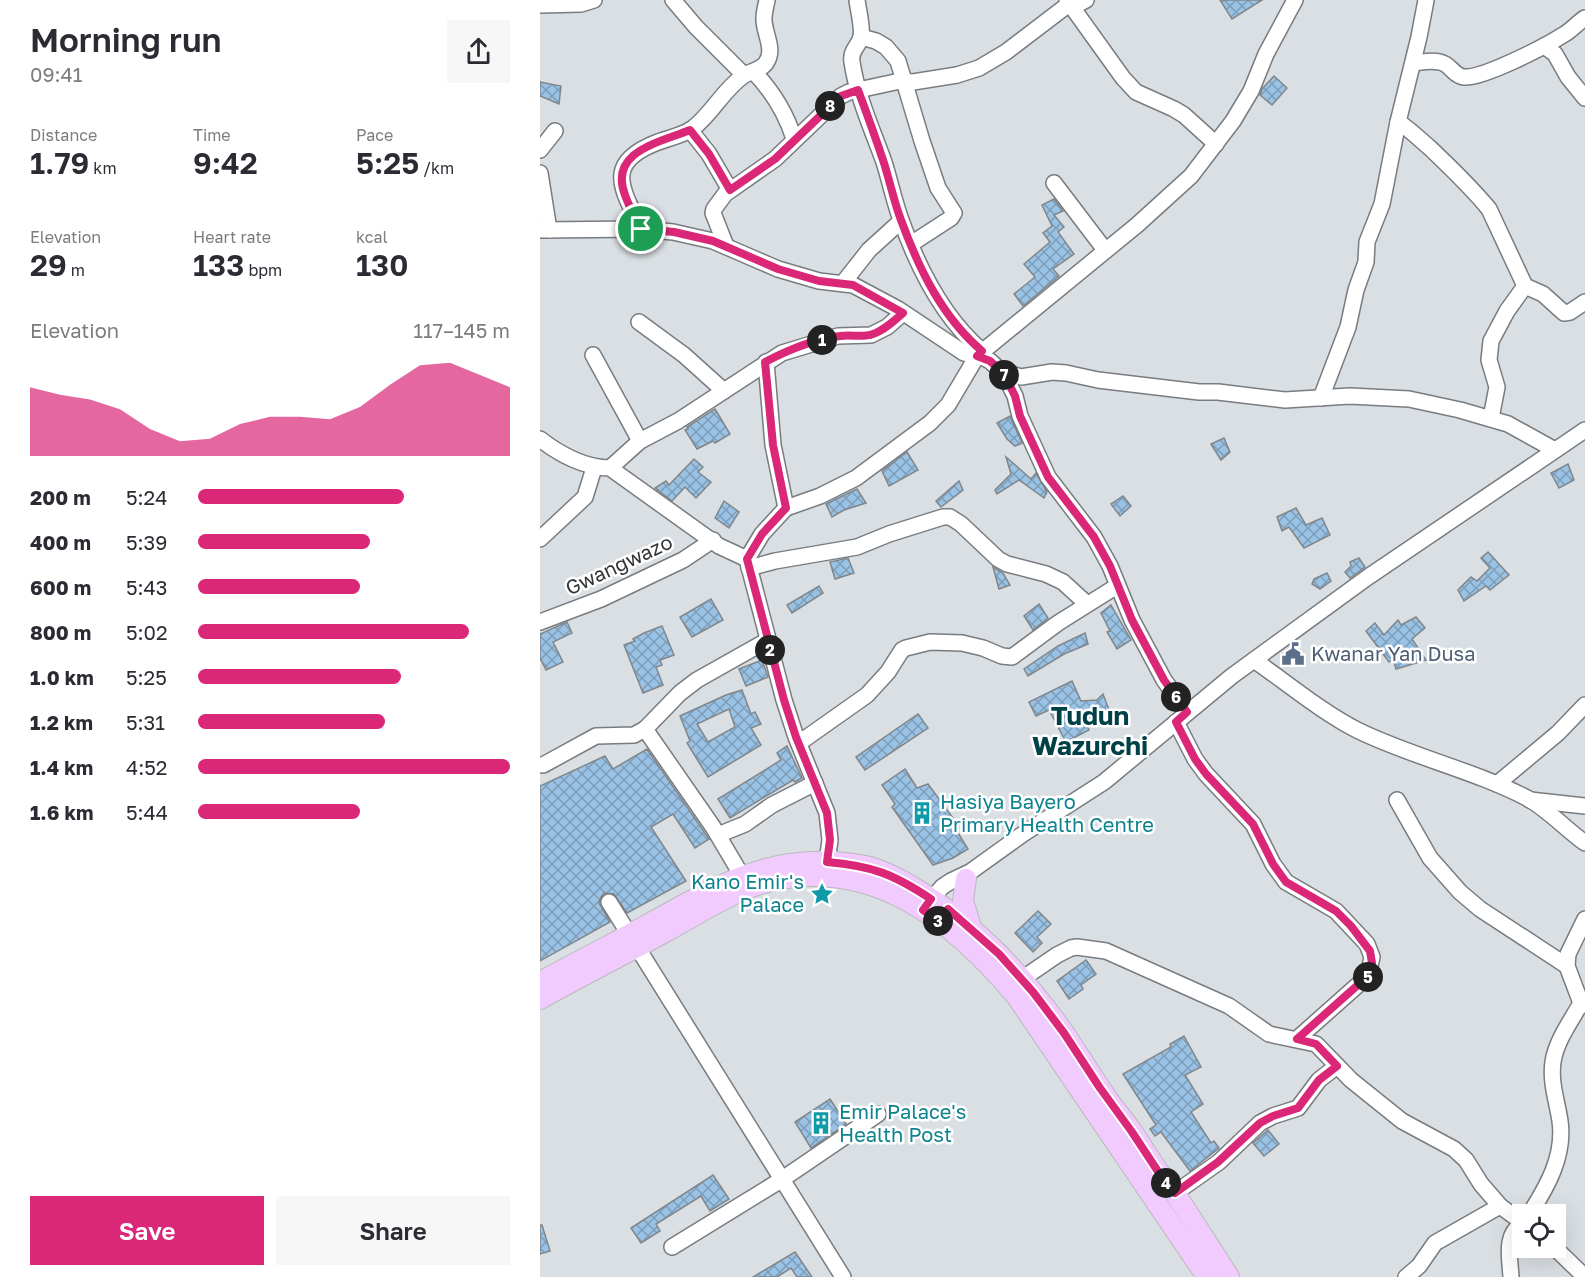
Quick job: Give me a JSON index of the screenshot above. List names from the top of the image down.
{
  "streets": {
    "street": ["Gwangwazo"]
  },
  "districts": ["Tudun Wazurchi"],
  "places": {
    "public building": ["Kwanar Yan Dusa"],
    "building": ["Hasiya Bayero Primary Health Centre", "Emir Palace's Health Post"],
    "place": ["Kano Emir's Palace"]
  },
  "page": {
    "heading": ["Morning run", "09:41"],
    "pins": [
      "8",
      "1",
      "7",
      "2",
      "6",
      "3",
      "5",
      "4"
    ],
    "stats": [
      ["Distance", "1.79 km"],
      ["Time", "9:42"],
      ["Pace", "5:25 /km"],
      ["Elevation", "29 m"],
      ["Heart rate", "133 bpm"],
      ["kcal", "130"]
    ],
    "chart": ["Elevation", "117–145 m"],
    "list": [
      {
        "name": "200 m",
        "note": "5:24"
      },
      {
        "name": "400 m",
        "note": "5:39"
      },
      {
        "name": "600 m",
        "note": "5:43"
      },
      {
        "name": "800 m",
        "note": "5:02"
      },
      {
        "name": "1.0 km",
        "note": "5:25"
      },
      {
        "name": "1.2 km",
        "note": "5:31"
      },
      {
        "name": "1.4 km",
        "note": "4:52"
      },
      {
        "name": "1.6 km",
        "note": "5:44"
      }
    ],
    "buttons": ["Save", "Share"]
  }
}
